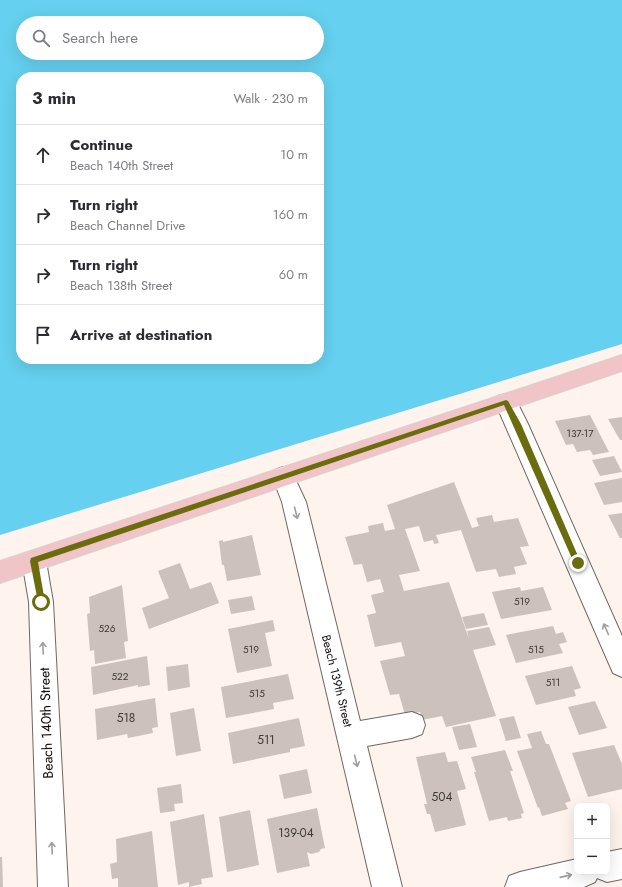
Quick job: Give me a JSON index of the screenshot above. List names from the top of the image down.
{
  "streets": {
    "street": ["Beach 139th Street", "Beach 140th Street"]
  },
  "one_way": ["Beach 139th Street", "Beach 140th Street"],
  "house_numbers": [
    "137-17",
    "519",
    "526",
    "519",
    "515",
    "522",
    "511",
    "515",
    "518",
    "511",
    "504",
    "139-04"
  ],
  "page": {
    "search": "Search here",
    "heading": ["3 min", "Walk · 230 m"],
    "list": [
      ["Continue", "Beach 140th Street", "10 m"],
      ["Turn right", "Beach Channel Drive", "160 m"],
      ["Turn right", "Beach 138th Street", "60 m"],
      "Arrive at destination"
    ],
    "map_buttons": ["+", "−"]
  }
}
